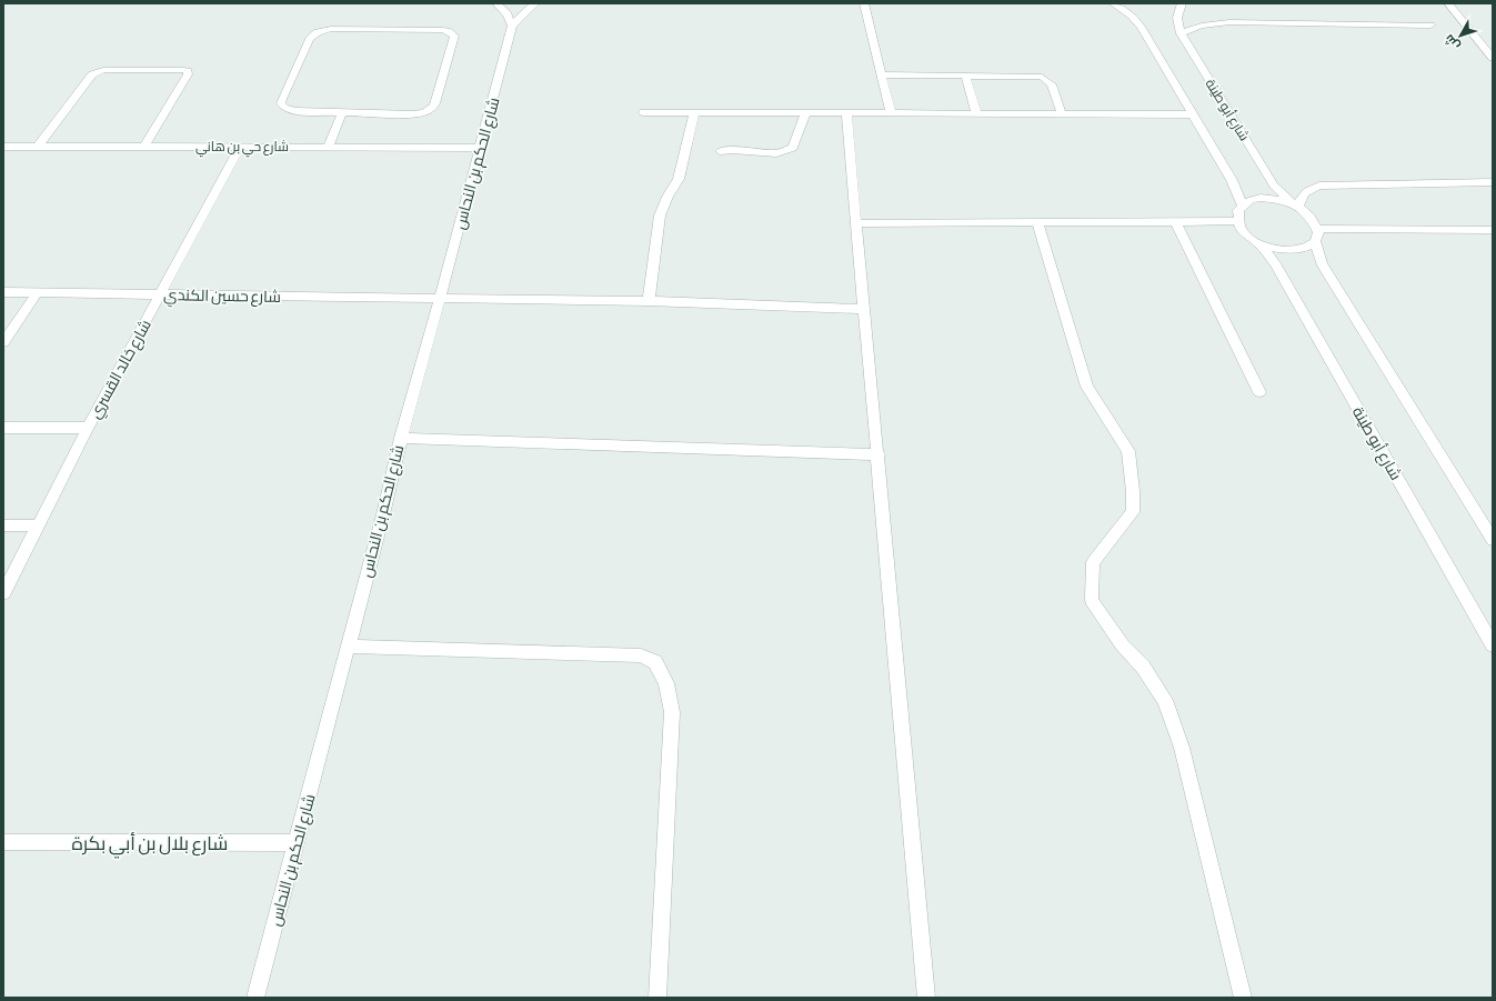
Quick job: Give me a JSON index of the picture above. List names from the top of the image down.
{
  "streets": {
    "street": [
      "شارع أبو طينة",
      "شارع حي بن هاني",
      "شارع الحكم بن النحاس",
      "شارع حسين الكندي",
      "شارع خالد القسري",
      "شارع بلال بن أبي بكرة"
    ]
  },
  "crossings": [
    ["شارع حي بن هاني", "شارع الحكم بن النحاس"],
    ["شارع حي بن هاني", "شارع خالد القسري"],
    ["شارع الحكم بن النحاس", "شارع حسين الكندي"],
    ["شارع الحكم بن النحاس", "شارع بلال بن أبي بكرة"],
    ["شارع حسين الكندي", "شارع خالد القسري"]
  ],
  "north": "bottom left"
}
